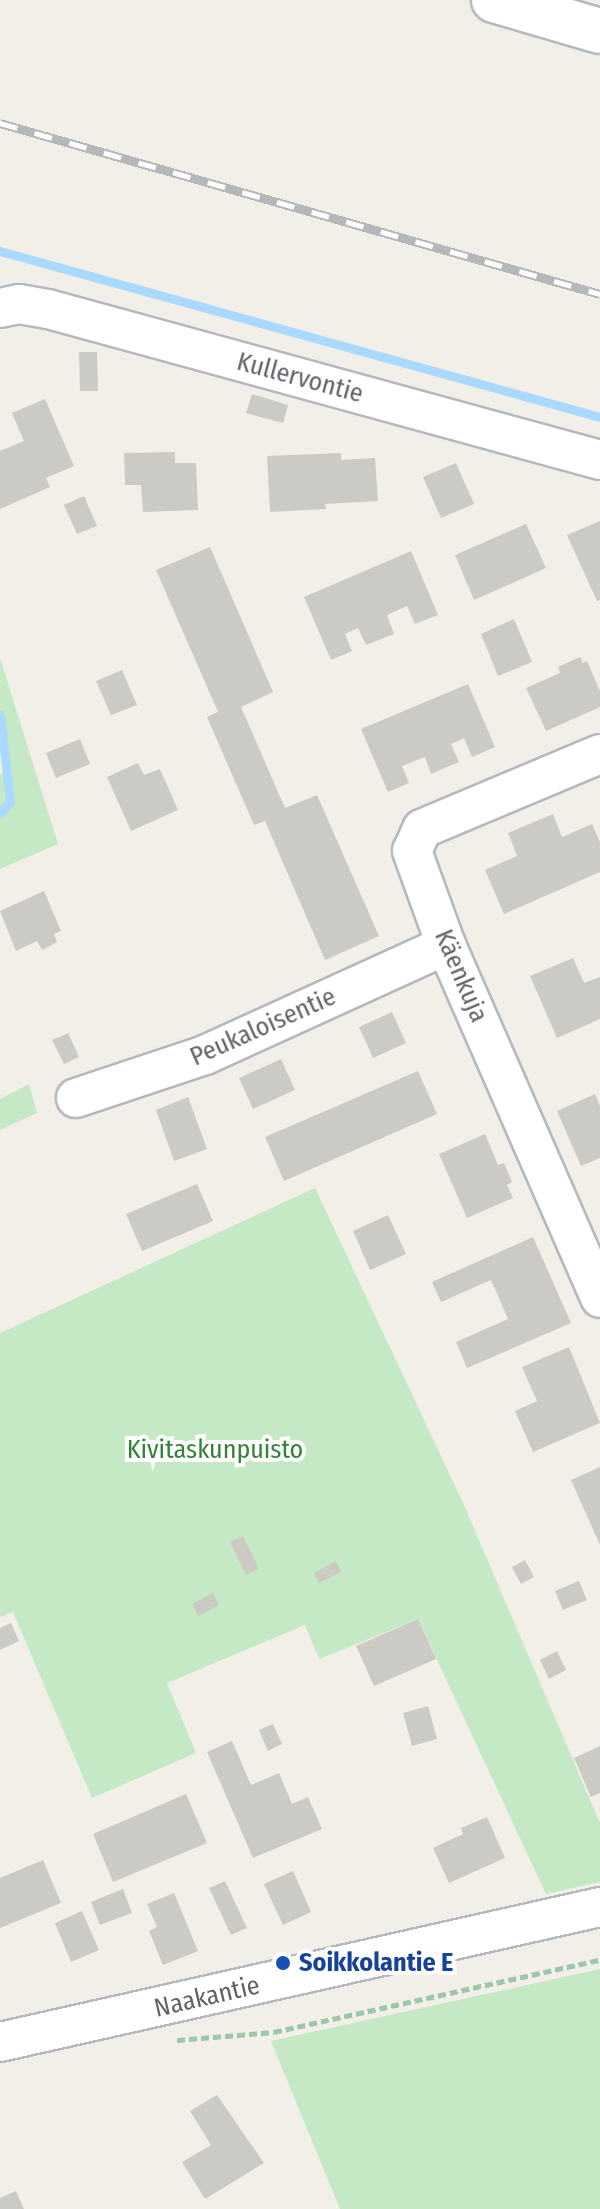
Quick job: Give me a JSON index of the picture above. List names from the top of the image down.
{
  "streets": {
    "street": [
      "Kullervontie",
      "Käenkuja",
      "Peukaloisentie",
      "Naakantie"
    ]
  },
  "crossings": [
    ["Käenkuja", "Peukaloisentie"]
  ],
  "parks": ["Kivitaskunpuisto"],
  "places": ["Soikkolantie E"]
}
